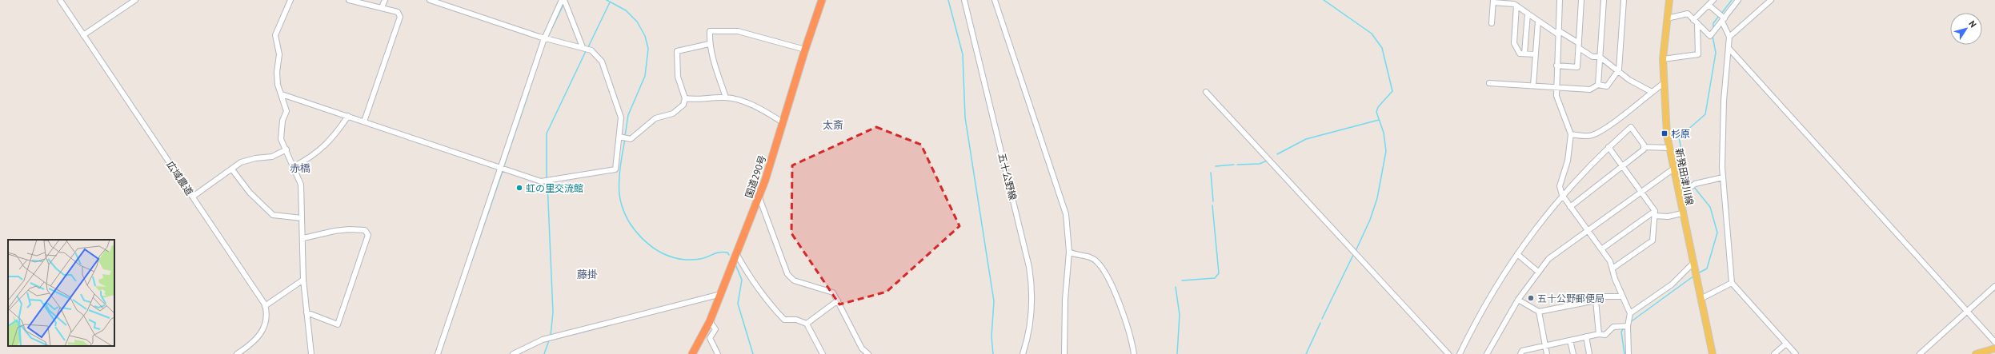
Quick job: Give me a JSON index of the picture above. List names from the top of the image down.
{
  "streets": {
    "highway": ["国道290号"],
    "main road": ["新発田津川線"],
    "street": ["五十公野線", "広域農道"]
  },
  "districts": ["太斎", "赤橋", "藤掛"],
  "places": {
    "transit": ["杉原"],
    "other": ["虹の里交流館", "五十公野郵便局"]
  },
  "north": "top right"
}
